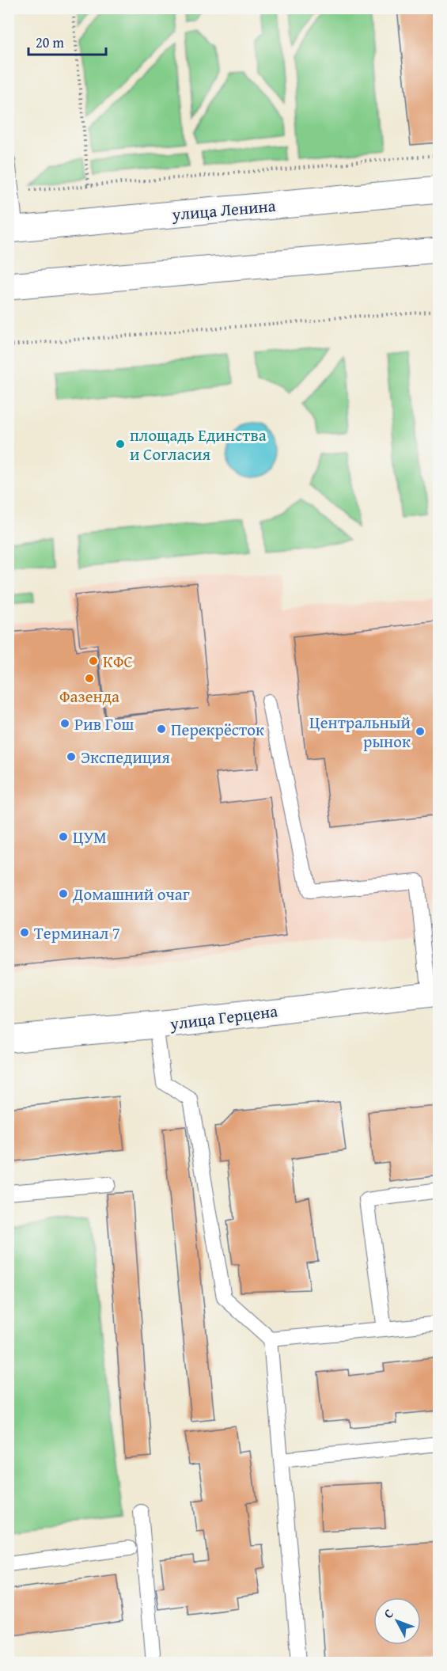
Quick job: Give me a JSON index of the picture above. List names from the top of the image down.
{
  "streets": {
    "street": ["улица Ленина", "улица Герцена"]
  },
  "places": [
    "площадь Единства и Согласия",
    "КФС",
    "Фазенда",
    "Рив Гош",
    "Перекрёсток",
    "Центральный рынок",
    "Экспедиция",
    "ЦУМ",
    "Домашний очаг",
    "Терминал 7"
  ],
  "scale_bar": "20 m",
  "north": "top left"
}
